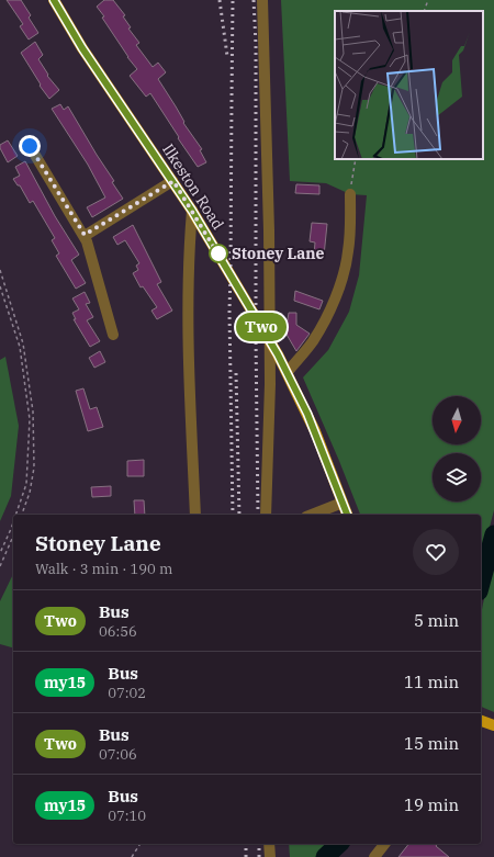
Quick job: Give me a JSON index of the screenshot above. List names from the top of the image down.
{
  "streets": {
    "main road": ["Ilkeston Road"]
  },
  "places": ["Stoney Lane"],
  "lines": ["bus line Two"],
  "north": "bottom",
  "page": {
    "on_map": "Two",
    "heading": ["Stoney Lane", "Walk · 3 min · 190 m"],
    "list": [
      {
        "mark": "Two",
        "name": "Bus",
        "note": "06:56",
        "value": "5 min"
      },
      {
        "mark": "my15",
        "name": "Bus",
        "note": "07:02",
        "value": "11 min"
      },
      {
        "mark": "Two",
        "name": "Bus",
        "note": "07:06",
        "value": "15 min"
      },
      {
        "mark": "my15",
        "name": "Bus",
        "note": "07:10",
        "value": "19 min"
      }
    ]
  }
}
